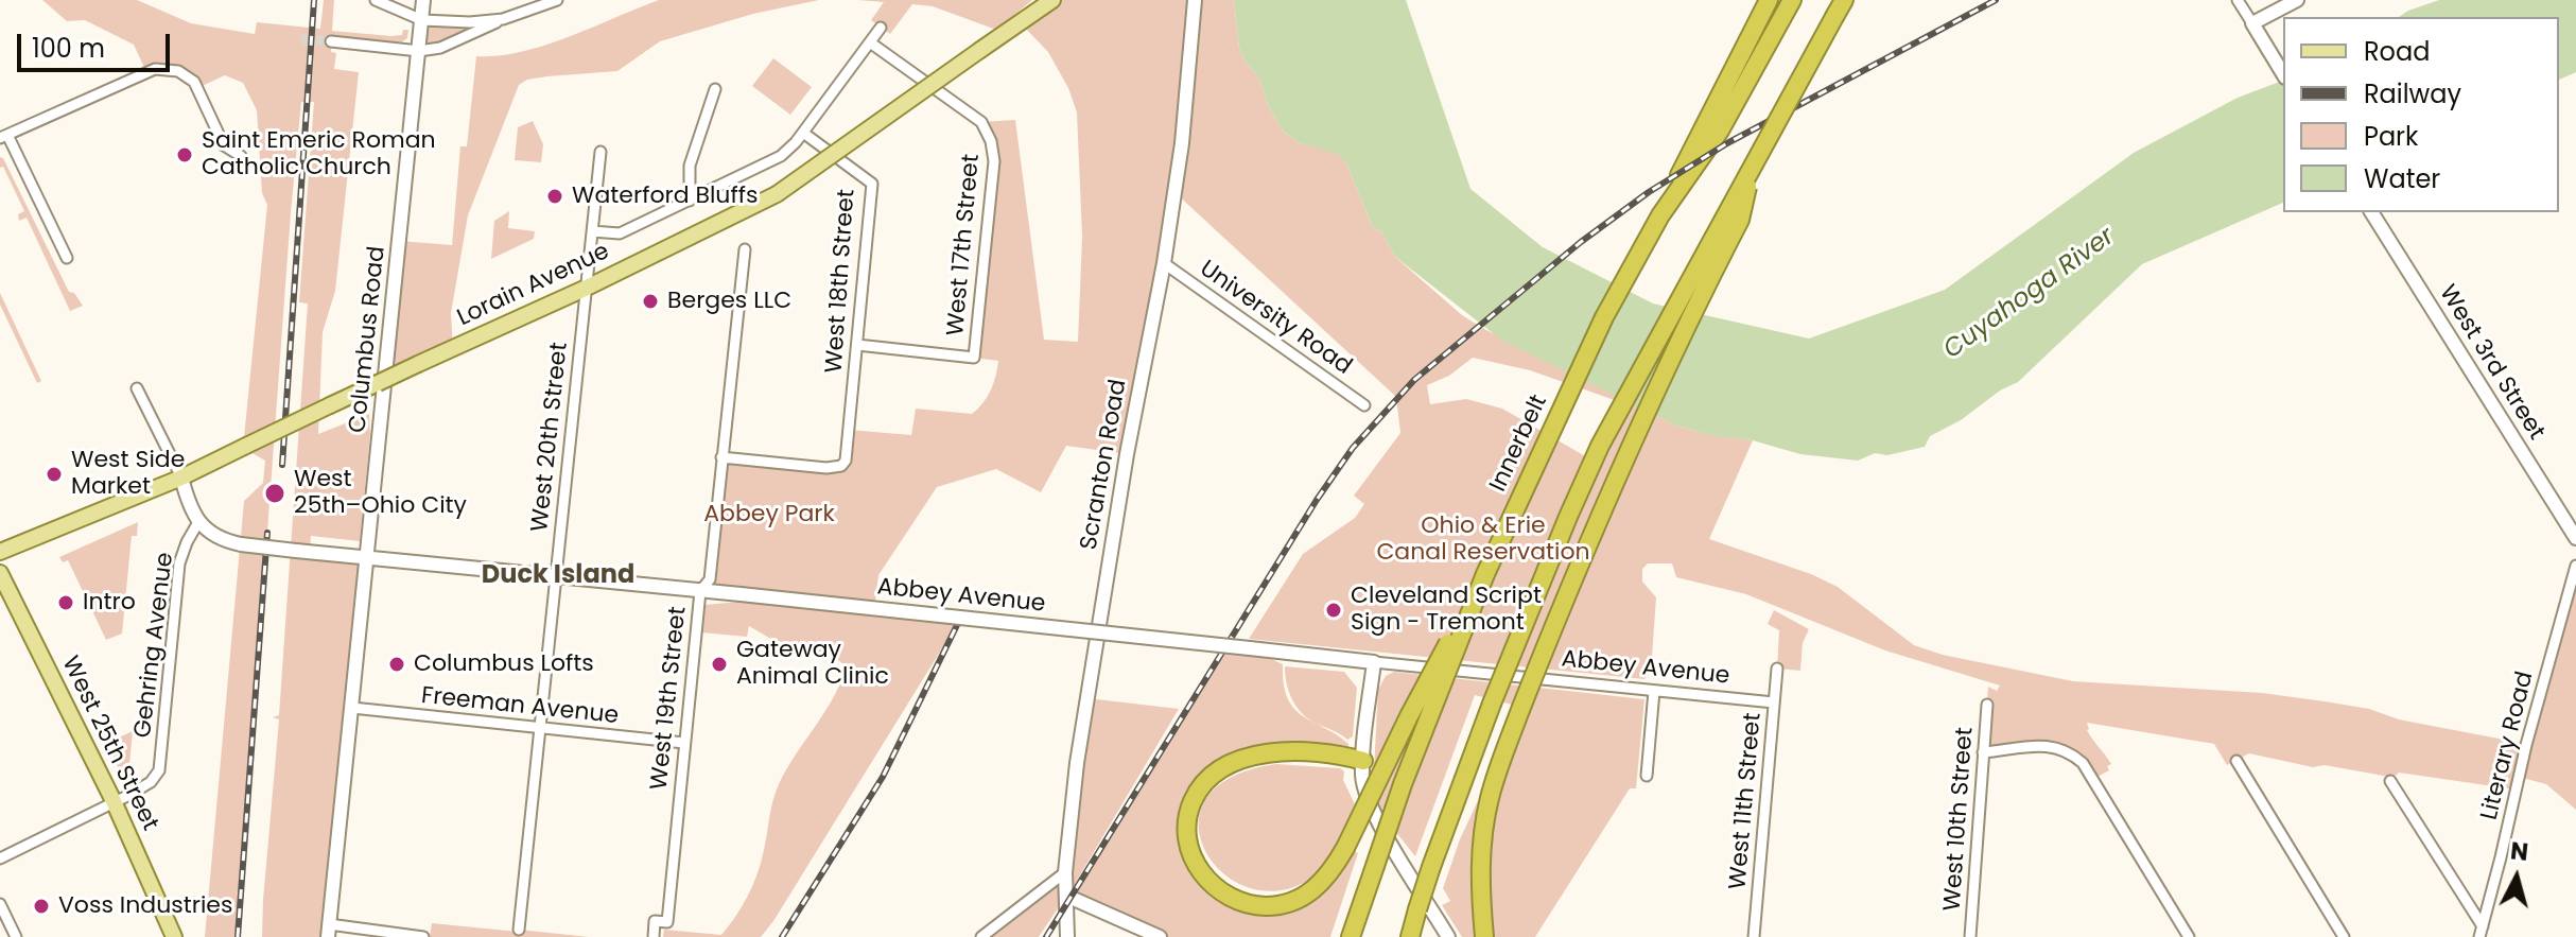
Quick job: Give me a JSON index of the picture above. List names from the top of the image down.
{
  "streets": {
    "highway": ["Innerbelt"],
    "main road": ["Lorain Avenue", "West 25th Street"],
    "street": [
      "West 17th Street",
      "West 18th Street",
      "University Road",
      "Columbus Road",
      "West 3rd Street",
      "West 20th Street",
      "Scranton Road",
      "Abbey Avenue",
      "Gehring Avenue",
      "West 19th Street",
      "Freeman Avenue",
      "Literary Road",
      "West 11th Street",
      "West 10th Street"
    ]
  },
  "crossings": [
    ["West 17th Street", "West 18th Street"],
    ["West 18th Street", "West 19th Street"],
    ["Lorain Avenue", "West 20th Street"],
    ["University Road", "Scranton Road"],
    ["Columbus Road", "Abbey Avenue"],
    ["Columbus Road", "Freeman Avenue"],
    ["West 20th Street", "Abbey Avenue"],
    ["West 20th Street", "Freeman Avenue"],
    ["Abbey Avenue", "Gehring Avenue"],
    ["Abbey Avenue", "West 19th Street"],
    ["Abbey Avenue", "West 11th Street"],
    ["Gehring Avenue", "West 25th Street"],
    ["West 19th Street", "Freeman Avenue"]
  ],
  "districts": ["Duck Island"],
  "water": ["Cuyahoga River"],
  "parks": ["Abbey Park", "Ohio & Erie Canal Reservation"],
  "places": [
    "Saint Emeric Roman Catholic Church",
    "Waterford Bluffs",
    "Berges LLC",
    "West Side Market",
    "West 25th–Ohio City",
    "Intro",
    "Cleveland Script Sign - Tremont",
    "Columbus Lofts",
    "Gateway Animal Clinic",
    "Voss Industries"
  ],
  "legend": [
    "Road",
    "Railway",
    "Park",
    "Water"
  ],
  "scale_bar": "100 m",
  "north": "top"
}
